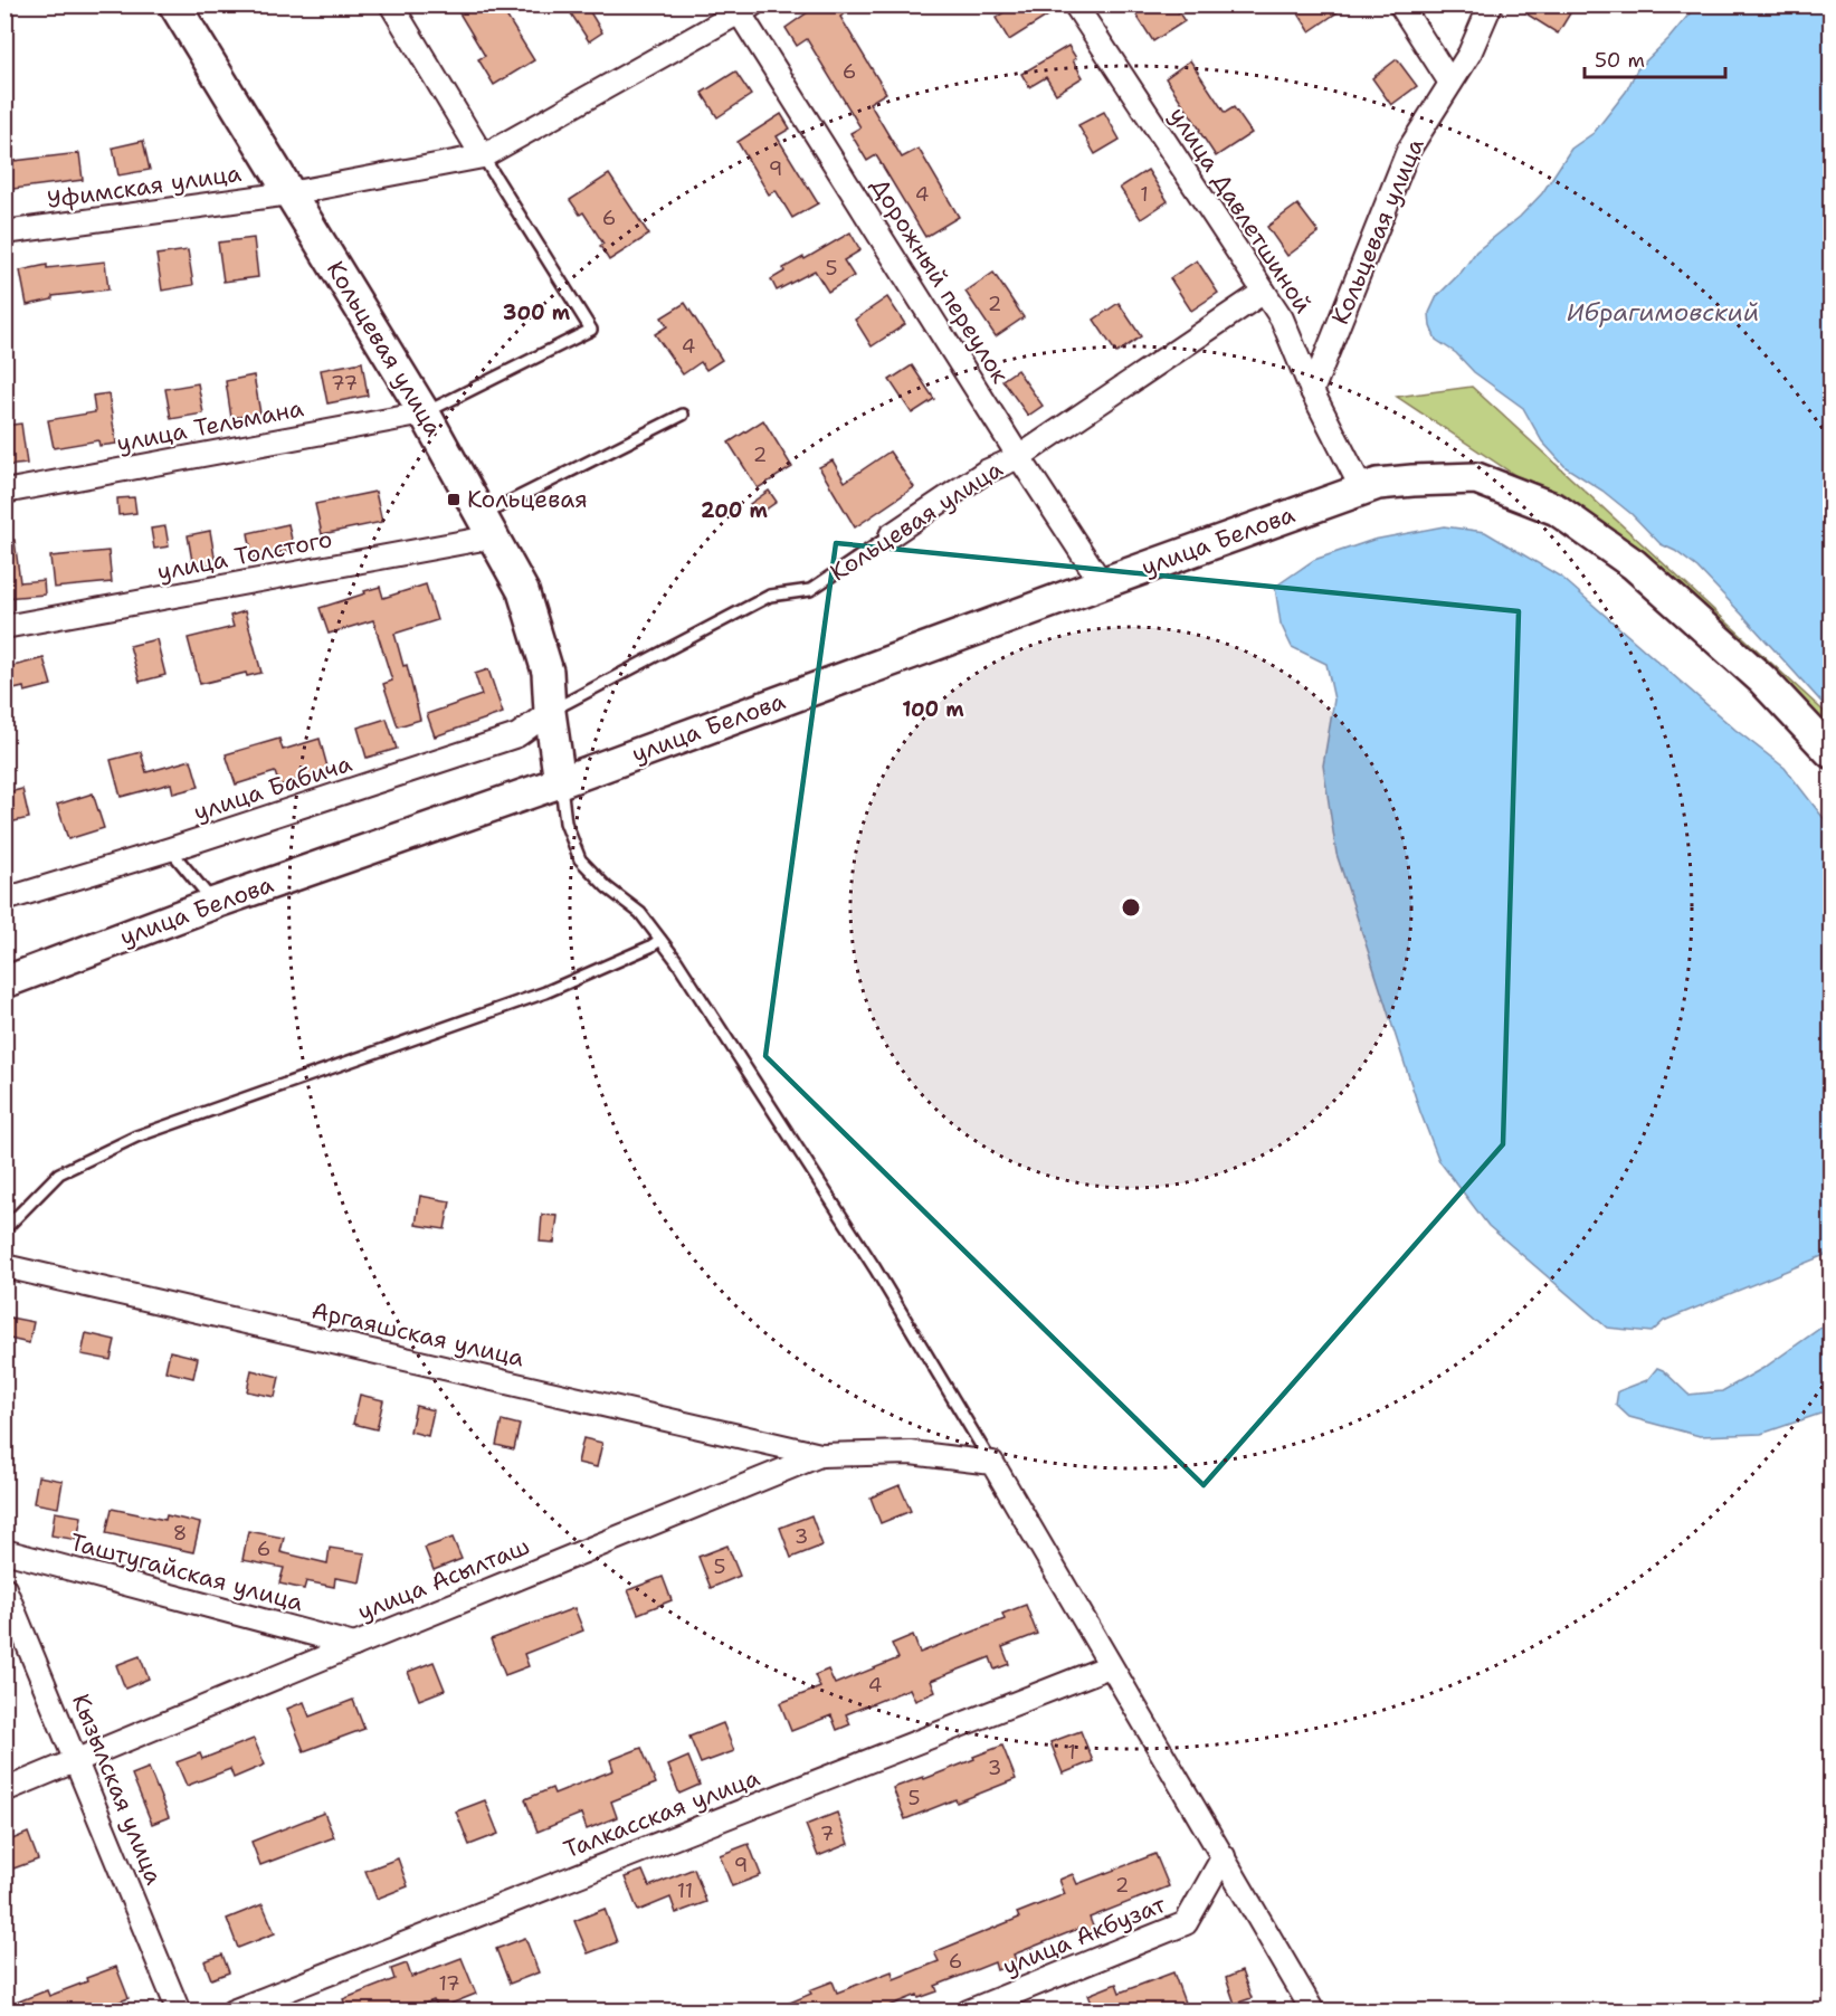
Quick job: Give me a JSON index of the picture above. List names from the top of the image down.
{
  "streets": {
    "main road": ["Кольцевая улица", "улица Белова"],
    "street": [
      "Уфимская улица",
      "улица Давлетшиной",
      "Дорожный переулок",
      "улица Тельмана",
      "улица Толстого",
      "улица Бабича",
      "Аргаяшская улица",
      "Таштугайская улица",
      "улица Асылташ",
      "Кызылская улица",
      "Талкасская улица",
      "улица Акбузат"
    ]
  },
  "crossings": [
    ["Уфимская улица", "Кольцевая улица"],
    ["Уфимская улица", "Дорожный переулок"],
    ["улица Давлетшиной", "Кольцевая улица"],
    ["улица Давлетшиной", "улица Белова"],
    ["Кольцевая улица", "Дорожный переулок"],
    ["Кольцевая улица", "улица Тельмана"],
    ["Кольцевая улица", "улица Белова"],
    ["Кольцевая улица", "улица Толстого"],
    ["Кольцевая улица", "улица Бабича"],
    ["Дорожный переулок", "улица Белова"],
    ["Аргаяшская улица", "улица Асылташ"],
    ["Таштугайская улица", "улица Асылташ"],
    ["улица Асылташ", "Кызылская улица"]
  ],
  "water": ["Ибрагимовский"],
  "places": {
    "transit": ["Кольцевая"]
  },
  "house_numbers": [
    "6",
    "9",
    "4",
    "1",
    "6",
    "5",
    "2",
    "4",
    "77",
    "2",
    "8",
    "3",
    "6",
    "5",
    "4",
    "1",
    "3",
    "5",
    "7",
    "9",
    "2",
    "11",
    "6",
    "17"
  ],
  "scale_bar": "50 m",
  "rings": ["300 m", "200 m", "100 m"]
}
